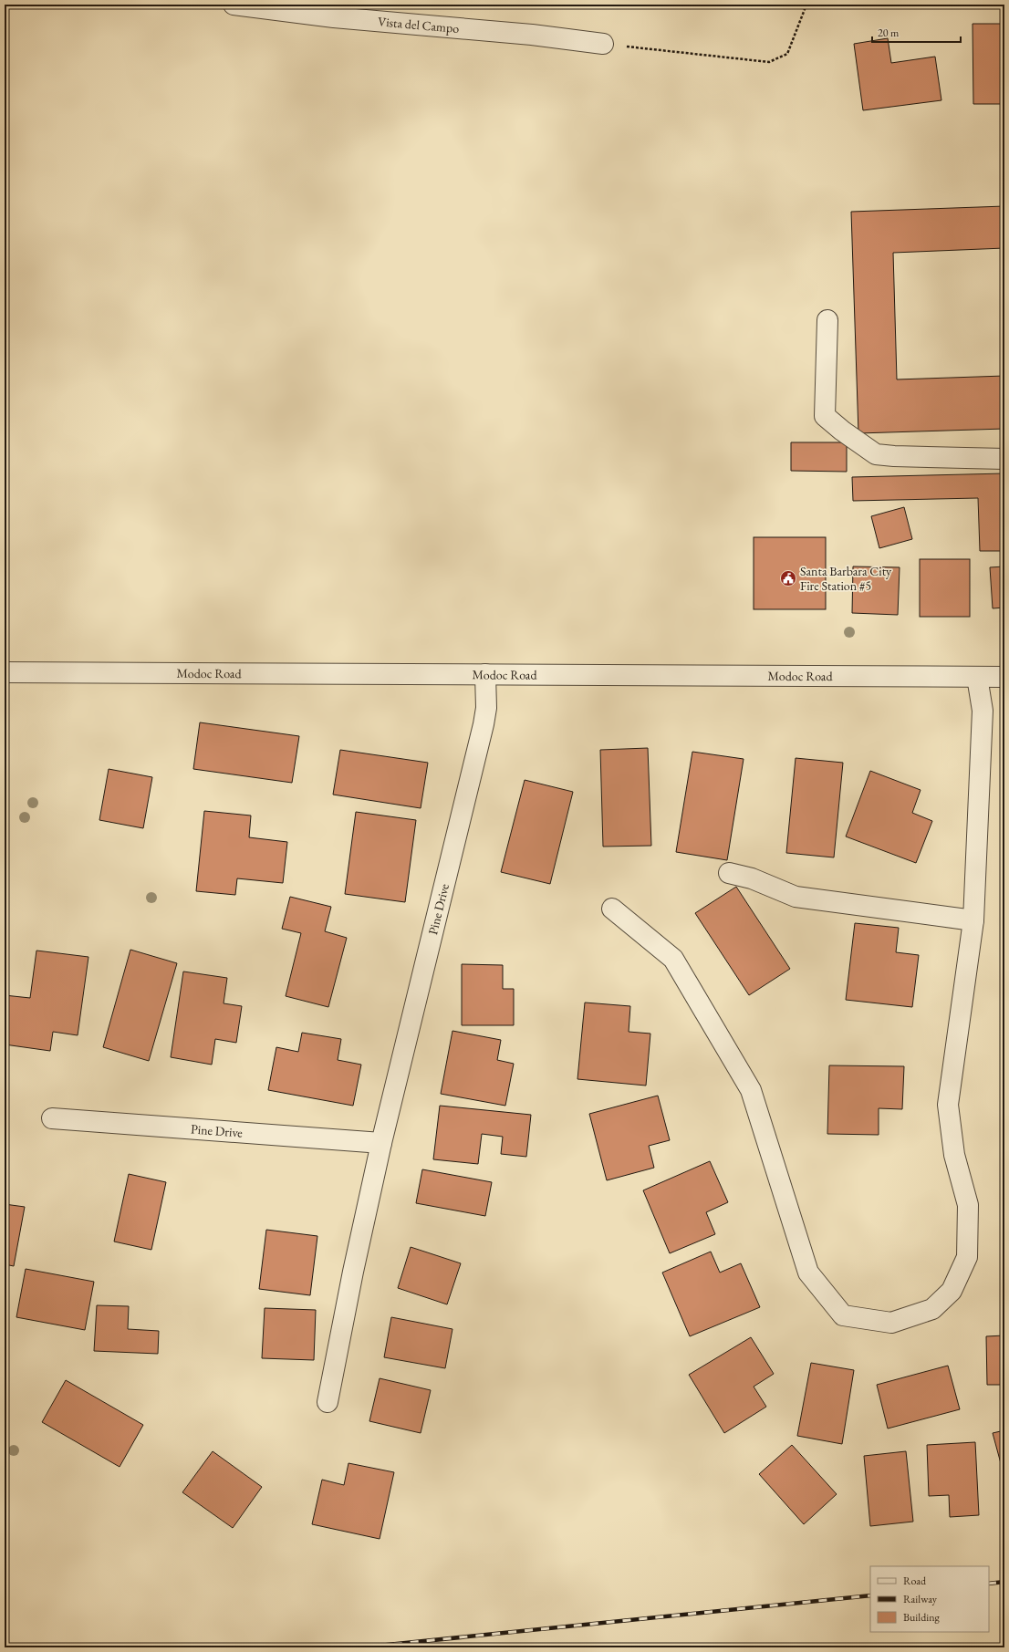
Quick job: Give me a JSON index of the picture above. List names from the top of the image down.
{
  "streets": {
    "street": ["Vista del Campo", "Modoc Road", "Pine Drive"]
  },
  "crossings": [
    ["Modoc Road", "Pine Drive"]
  ],
  "places": {
    "public building": ["Santa Barbara City Fire Station #5"]
  },
  "legend": ["Road", "Railway", "Building"],
  "scale_bar": "20 m"
}
